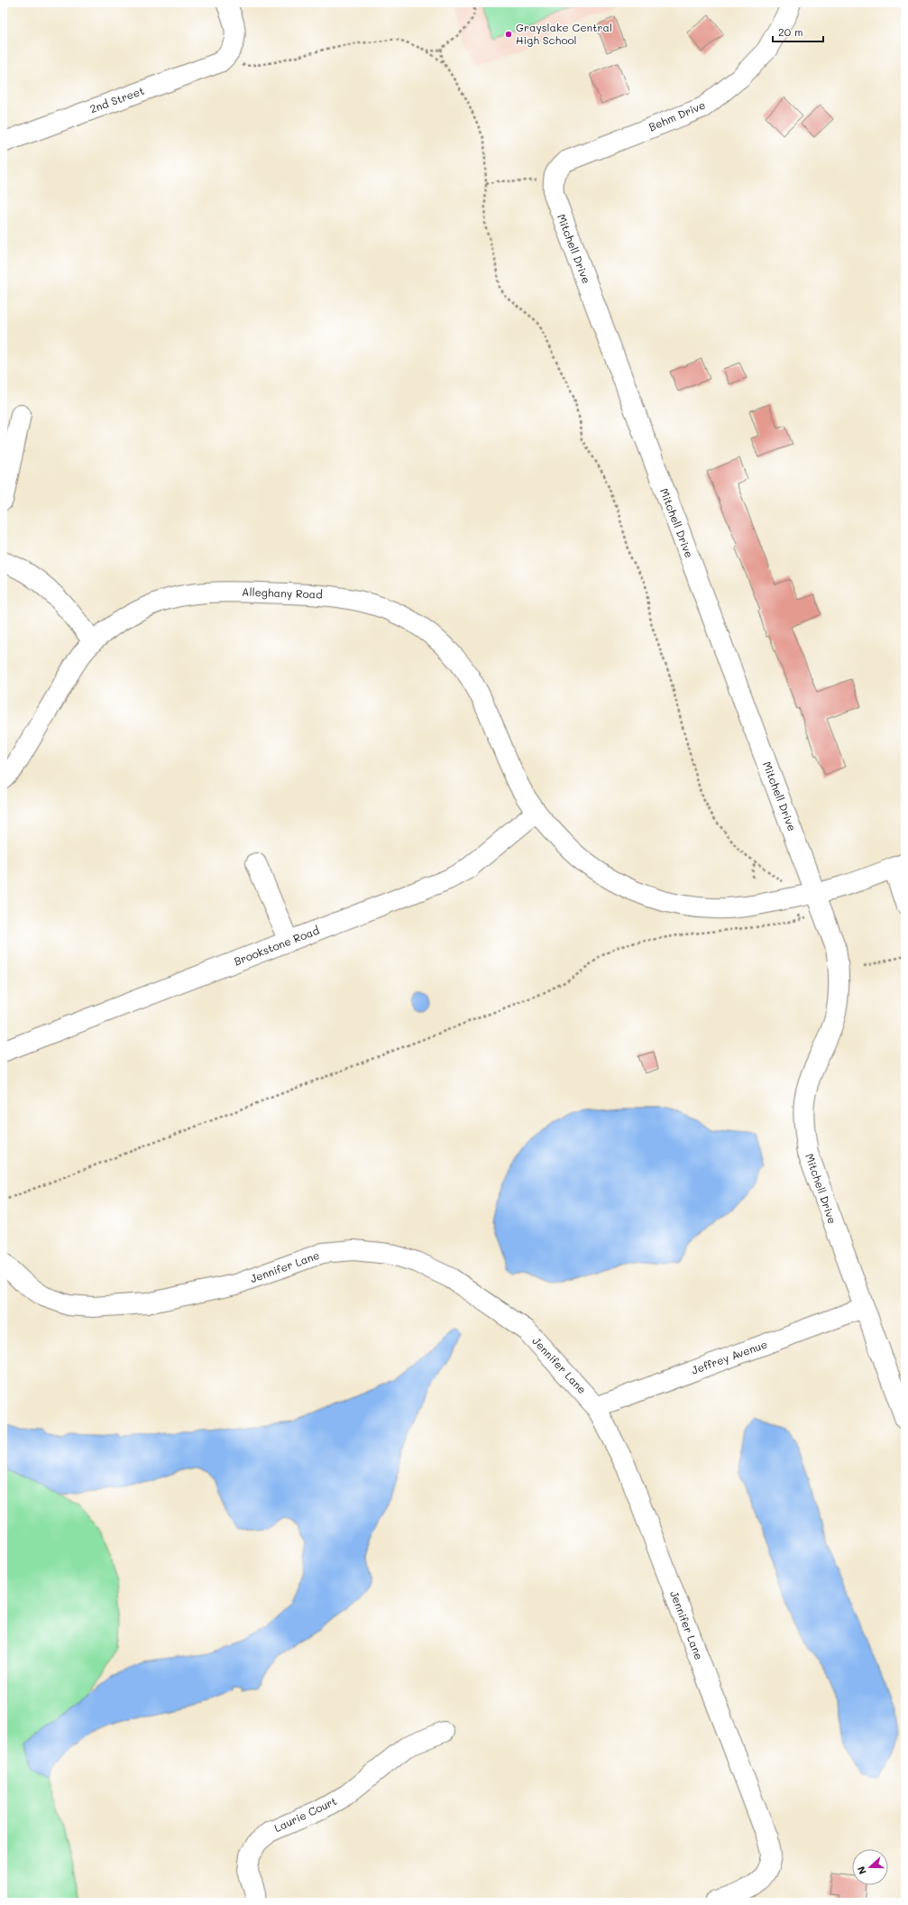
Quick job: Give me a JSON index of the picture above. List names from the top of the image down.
{
  "streets": {
    "street": [
      "2nd Street",
      "Behm Drive",
      "Mitchell Drive",
      "Alleghany Road",
      "Brookstone Road",
      "Jennifer Lane",
      "Jeffrey Avenue",
      "Laurie Court"
    ]
  },
  "crossings": [
    ["Behm Drive", "Mitchell Drive"],
    ["Mitchell Drive", "Alleghany Road"],
    ["Mitchell Drive", "Jeffrey Avenue"],
    ["Alleghany Road", "Brookstone Road"],
    ["Jennifer Lane", "Jeffrey Avenue"]
  ],
  "places": ["Grayslake Central High School"],
  "scale_bar": "20 m",
  "north": "left"
}
